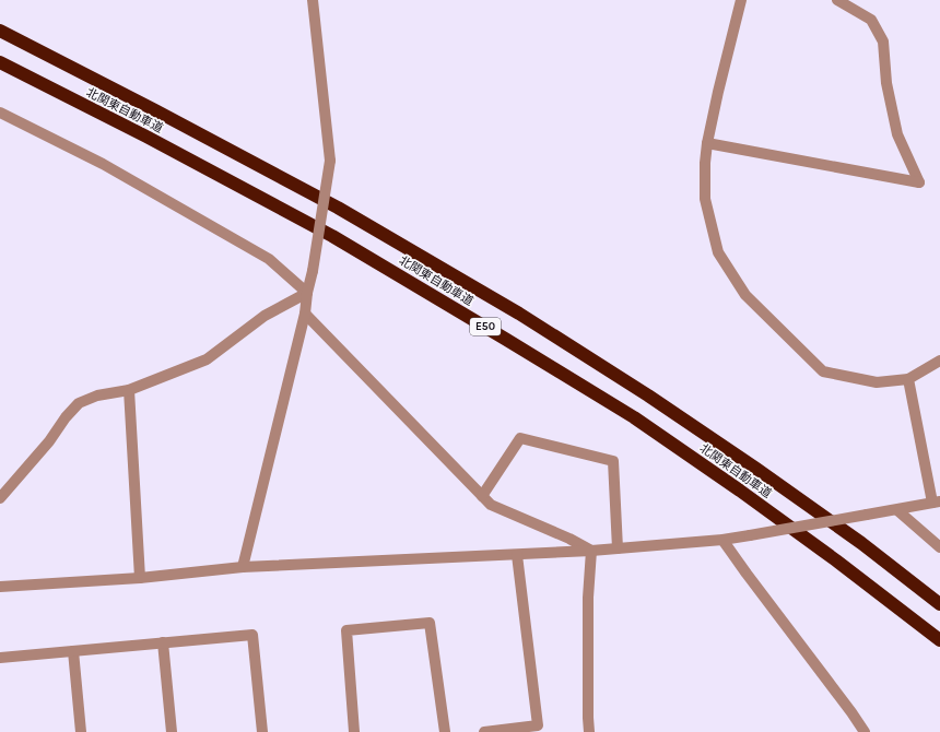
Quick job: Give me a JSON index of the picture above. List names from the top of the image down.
{
  "streets": {
    "highway": ["北関東自動車道", "E50"]
  }
}
